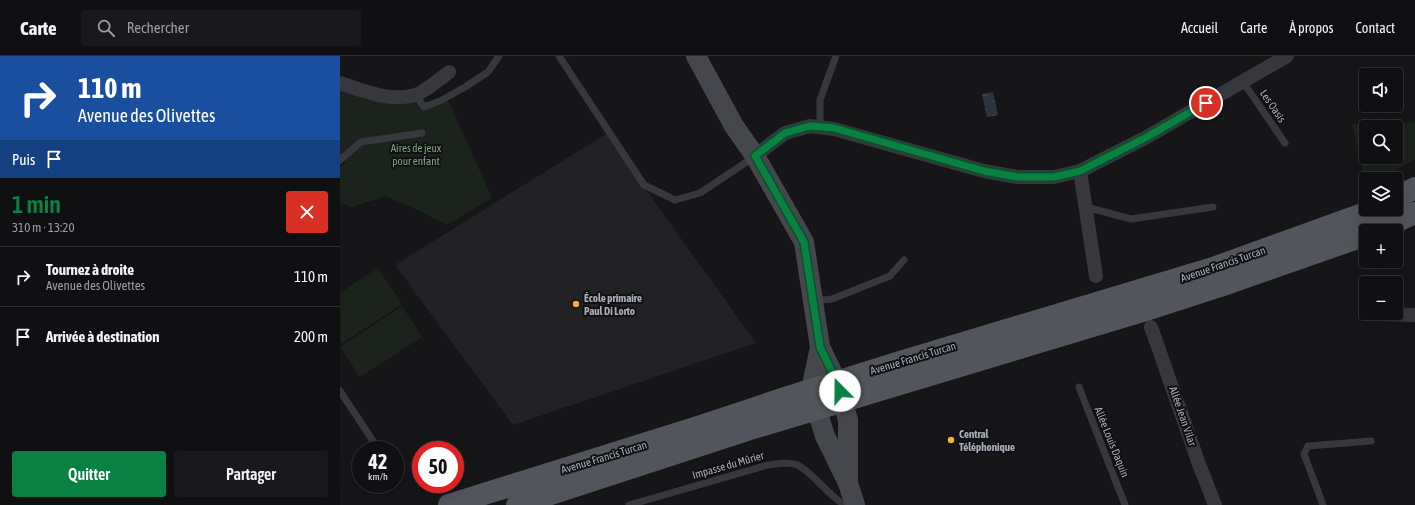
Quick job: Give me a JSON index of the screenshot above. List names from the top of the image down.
{
  "streets": {
    "main road": ["Avenue Francis Turcan"],
    "street": ["Allée Jean Vilar"],
    "lane": ["Les Oasis", "Allée Louis Daquin", "Impasse du Mûrier"]
  },
  "parks": ["Aires de jeux pour enfant"],
  "places": ["École primaire Paul Di Lorto", "Central Téléphonique"],
  "page": {
    "header": "Carte",
    "search": "Rechercher",
    "nav": [
      "Accueil",
      "Carte",
      "À propos",
      "Contact"
    ],
    "turn": ["110 m", "Avenue des Olivettes"],
    "map_buttons": ["+", "−"],
    "then": "Puis",
    "heading": ["1 min", "310 m · 13:20"],
    "list": [
      {
        "name": "Tournez à droite",
        "note": "Avenue des Olivettes",
        "value": "110 m"
      },
      {
        "name": "Arrivée à destination",
        "value": "200 m"
      }
    ],
    "speed": "42 km/h",
    "limit": "50",
    "buttons": ["Quitter", "Partager"]
  }
}
